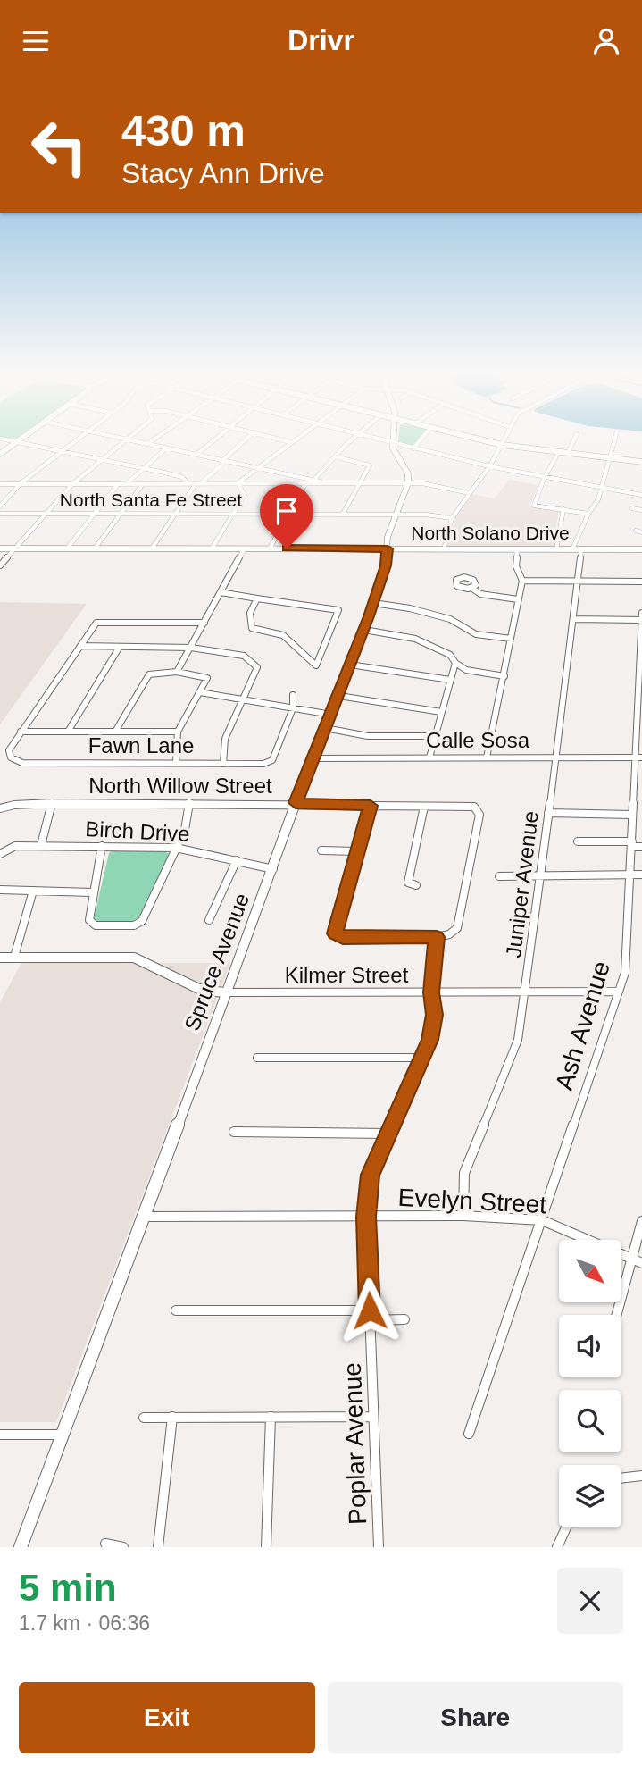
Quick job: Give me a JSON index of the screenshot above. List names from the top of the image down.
{
  "streets": {
    "main road": ["North Solano Drive", "Spruce Avenue"],
    "street": [
      "North Santa Fe Street",
      "Calle Sosa",
      "Fawn Lane",
      "North Willow Street",
      "Birch Drive",
      "Juniper Avenue",
      "Kilmer Street",
      "Ash Avenue",
      "Evelyn Street",
      "Poplar Avenue"
    ]
  },
  "crossings": [
    ["North Santa Fe Street", "Spruce Avenue"],
    ["North Solano Drive", "Juniper Avenue"],
    ["North Solano Drive", "Spruce Avenue"],
    ["Calle Sosa", "Juniper Avenue"],
    ["Calle Sosa", "Spruce Avenue"],
    ["Calle Sosa", "Ash Avenue"],
    ["North Willow Street", "Spruce Avenue"],
    ["North Willow Street", "Poplar Avenue"],
    ["Birch Drive", "Spruce Avenue"],
    ["Juniper Avenue", "Kilmer Street"],
    ["Juniper Avenue", "Evelyn Street"],
    ["Spruce Avenue", "Kilmer Street"],
    ["Spruce Avenue", "Evelyn Street"],
    ["Kilmer Street", "Ash Avenue"],
    ["Kilmer Street", "Poplar Avenue"],
    ["Ash Avenue", "Evelyn Street"],
    ["Evelyn Street", "Poplar Avenue"]
  ],
  "north": "bottom right",
  "page": {
    "header": "Drivr",
    "turn": ["430 m", "Stacy Ann Drive"],
    "heading": ["5 min", "1.7 km · 06:36"],
    "buttons": ["Exit", "Share"]
  }
}
